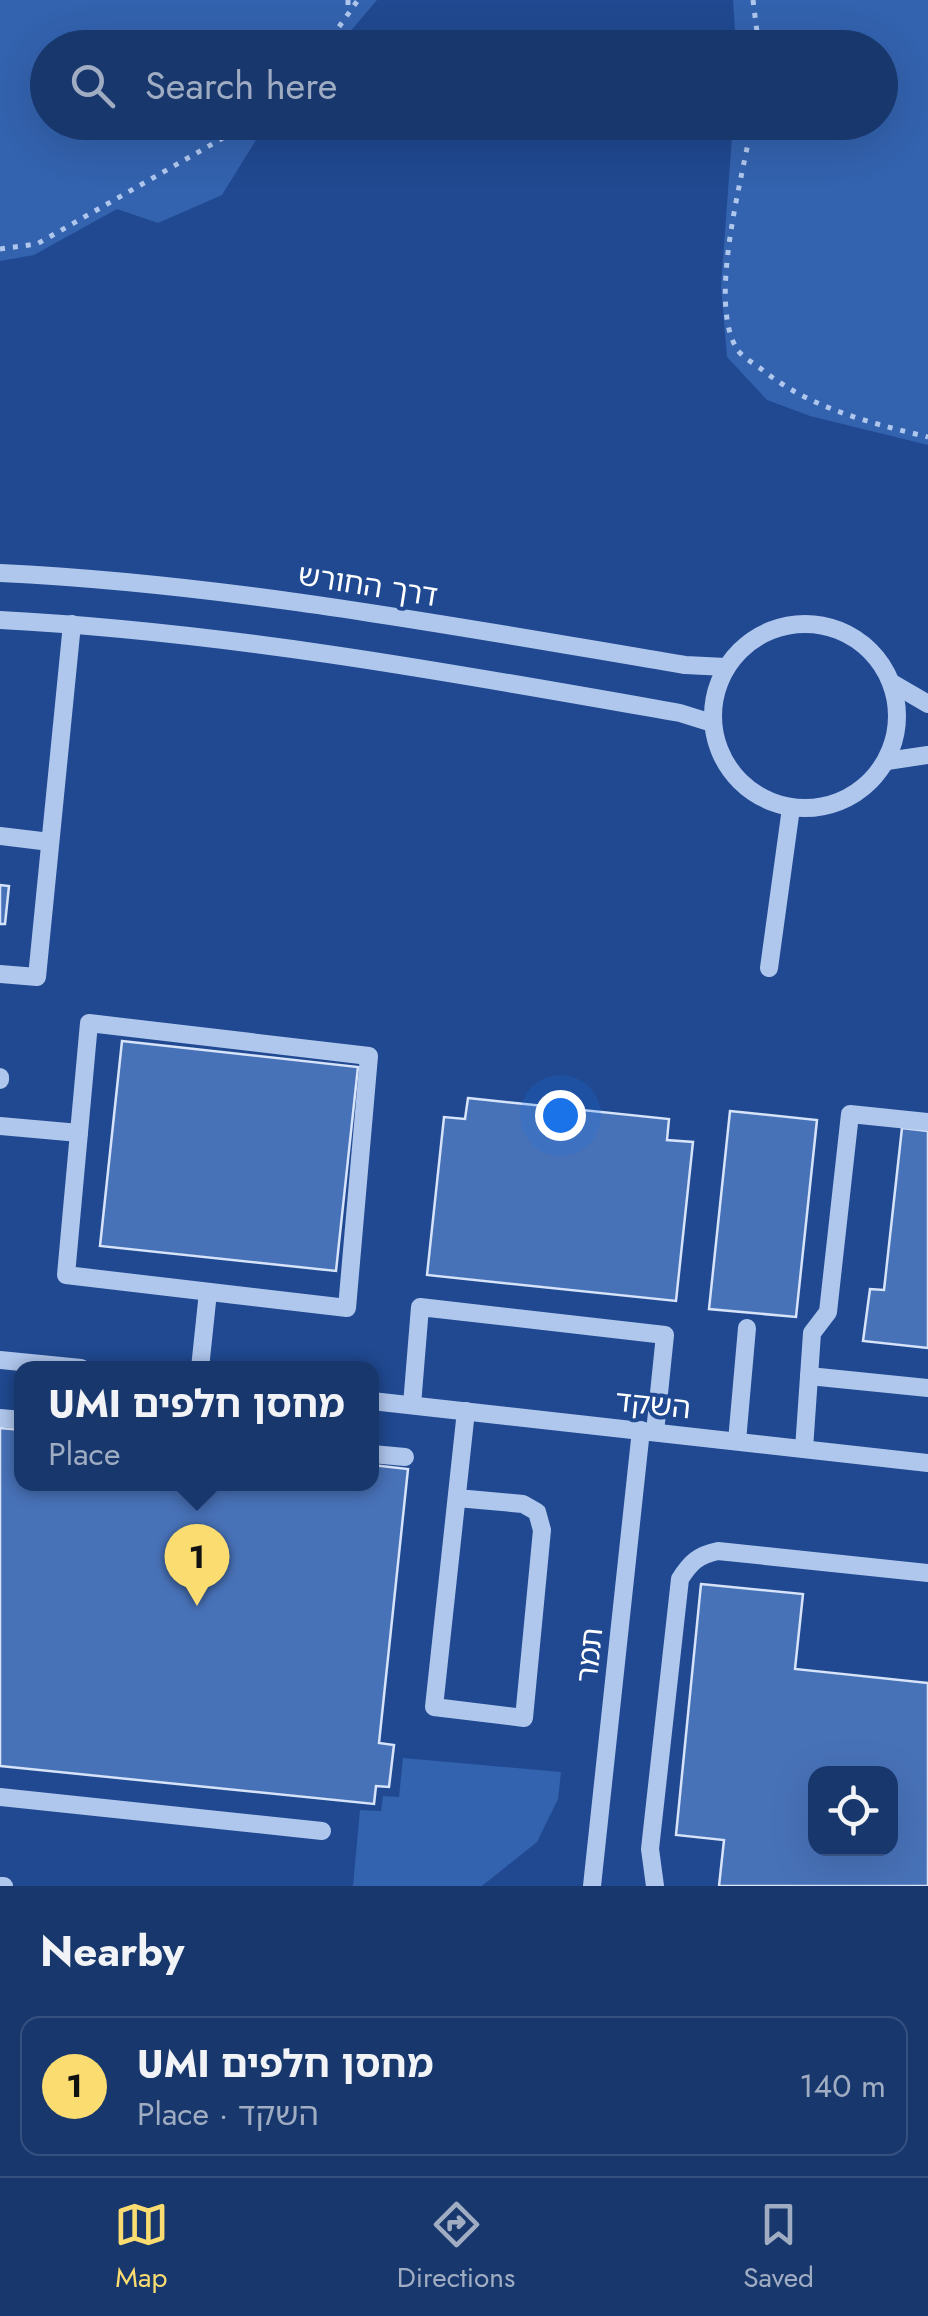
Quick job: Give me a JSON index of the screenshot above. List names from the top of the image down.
{
  "streets": {
    "street": ["דרך החורש", "השקד", "תמר"]
  },
  "crossings": [
    ["השקד", "תמר"]
  ],
  "page": {
    "search": "Search here",
    "popup": ["UMI מחסן חלפים", "Place"],
    "pins": "1",
    "heading": "Nearby",
    "list": [
      {
        "mark": "1",
        "name": "UMI מחסן חלפים",
        "note": "Place · השקד",
        "value": "140 m"
      }
    ],
    "nav": ["Map", "Directions", "Saved"]
  }
}
